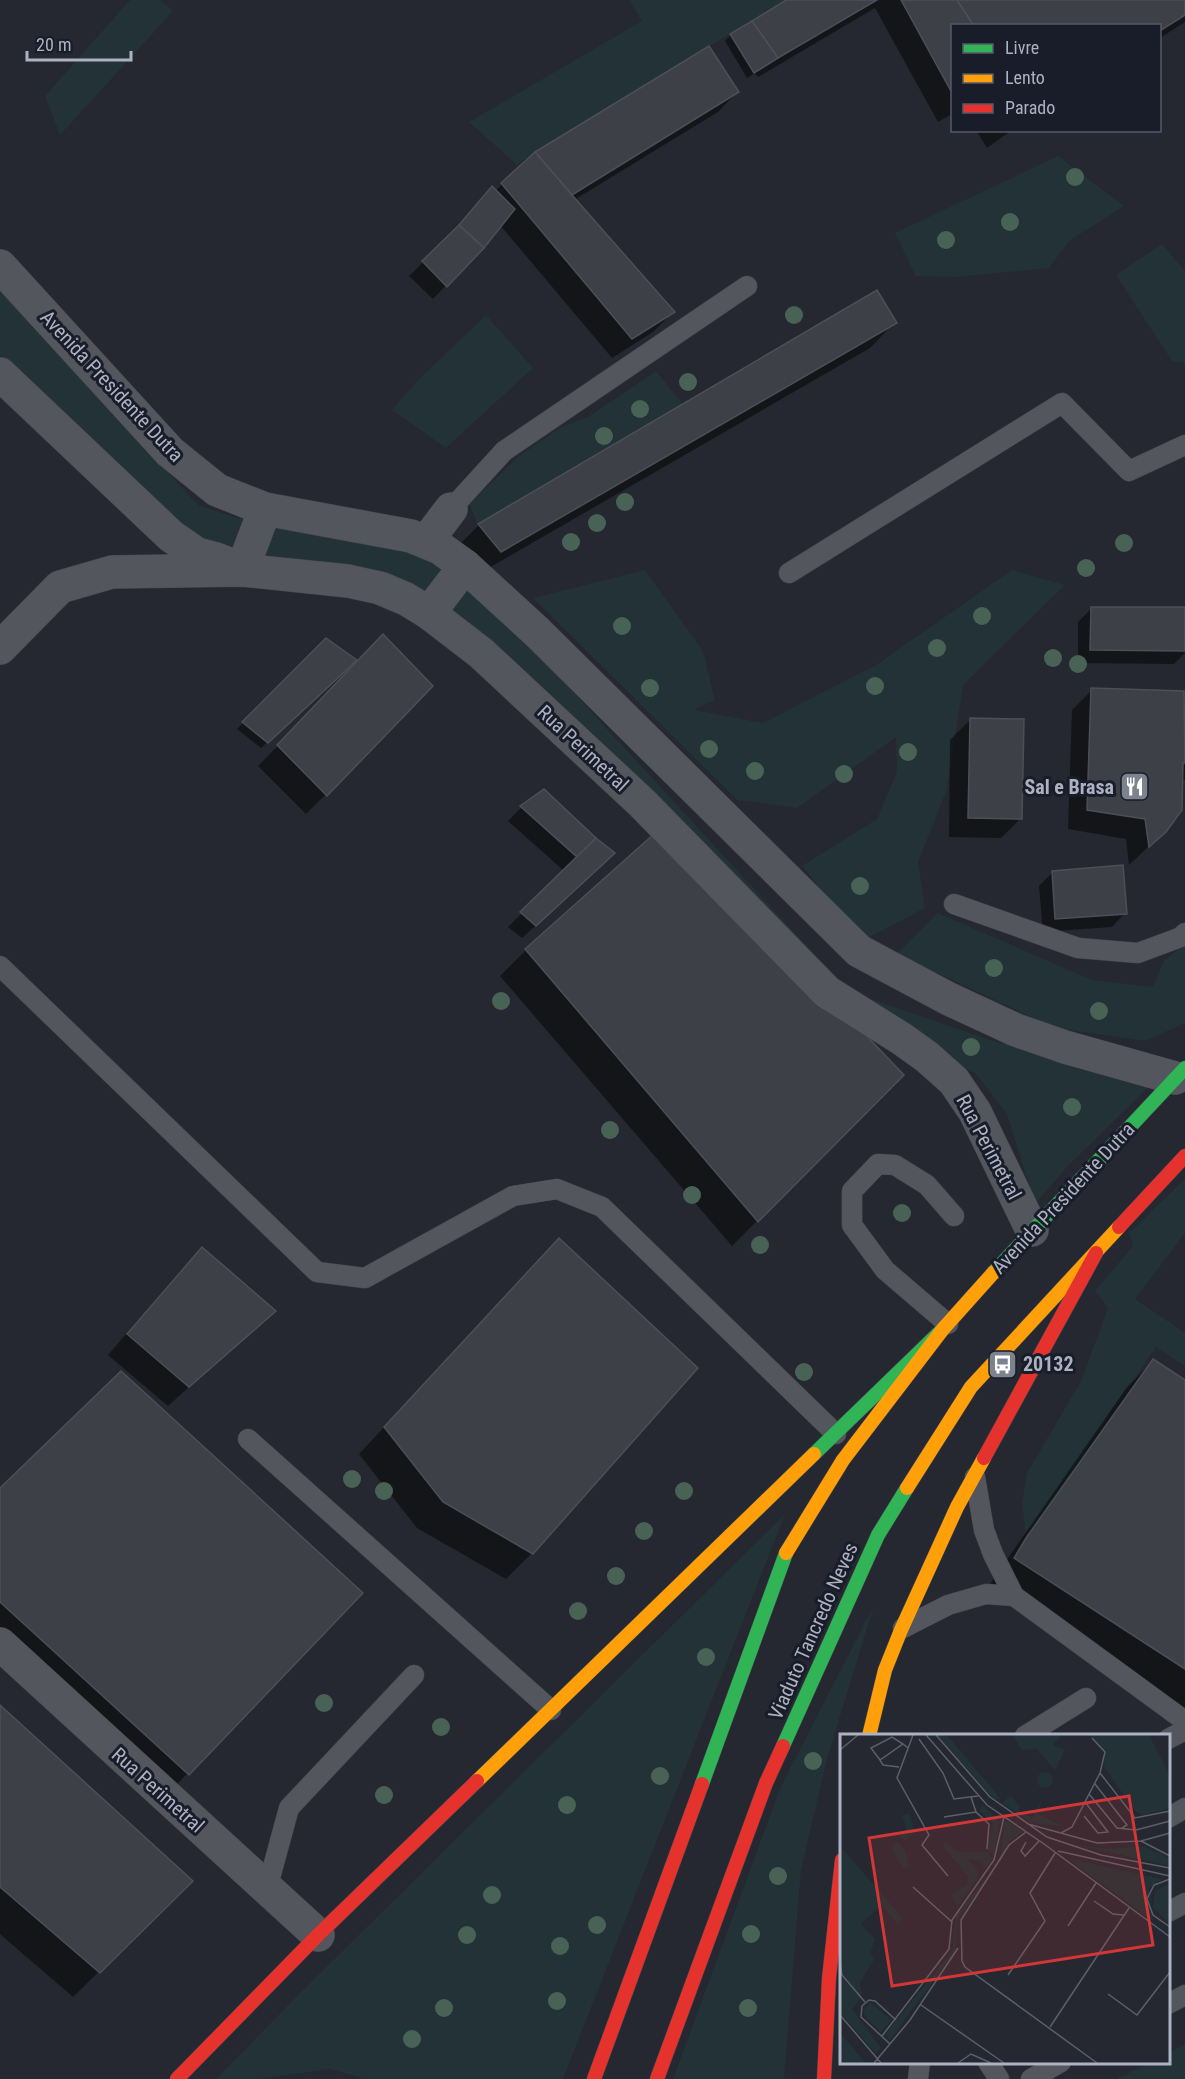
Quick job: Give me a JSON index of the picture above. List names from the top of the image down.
{
  "streets": {
    "main road": ["Avenida Presidente Dutra", "Viaduto Tancredo Neves"],
    "street": ["Rua Perimetral"]
  },
  "crossings": [
    ["Avenida Presidente Dutra", "Rua Perimetral"]
  ],
  "places": {
    "restaurant": ["Sal e Brasa"],
    "bus stop": ["20132"]
  },
  "legend": ["Livre", "Lento", "Parado"],
  "scale_bar": "20 m"
}
